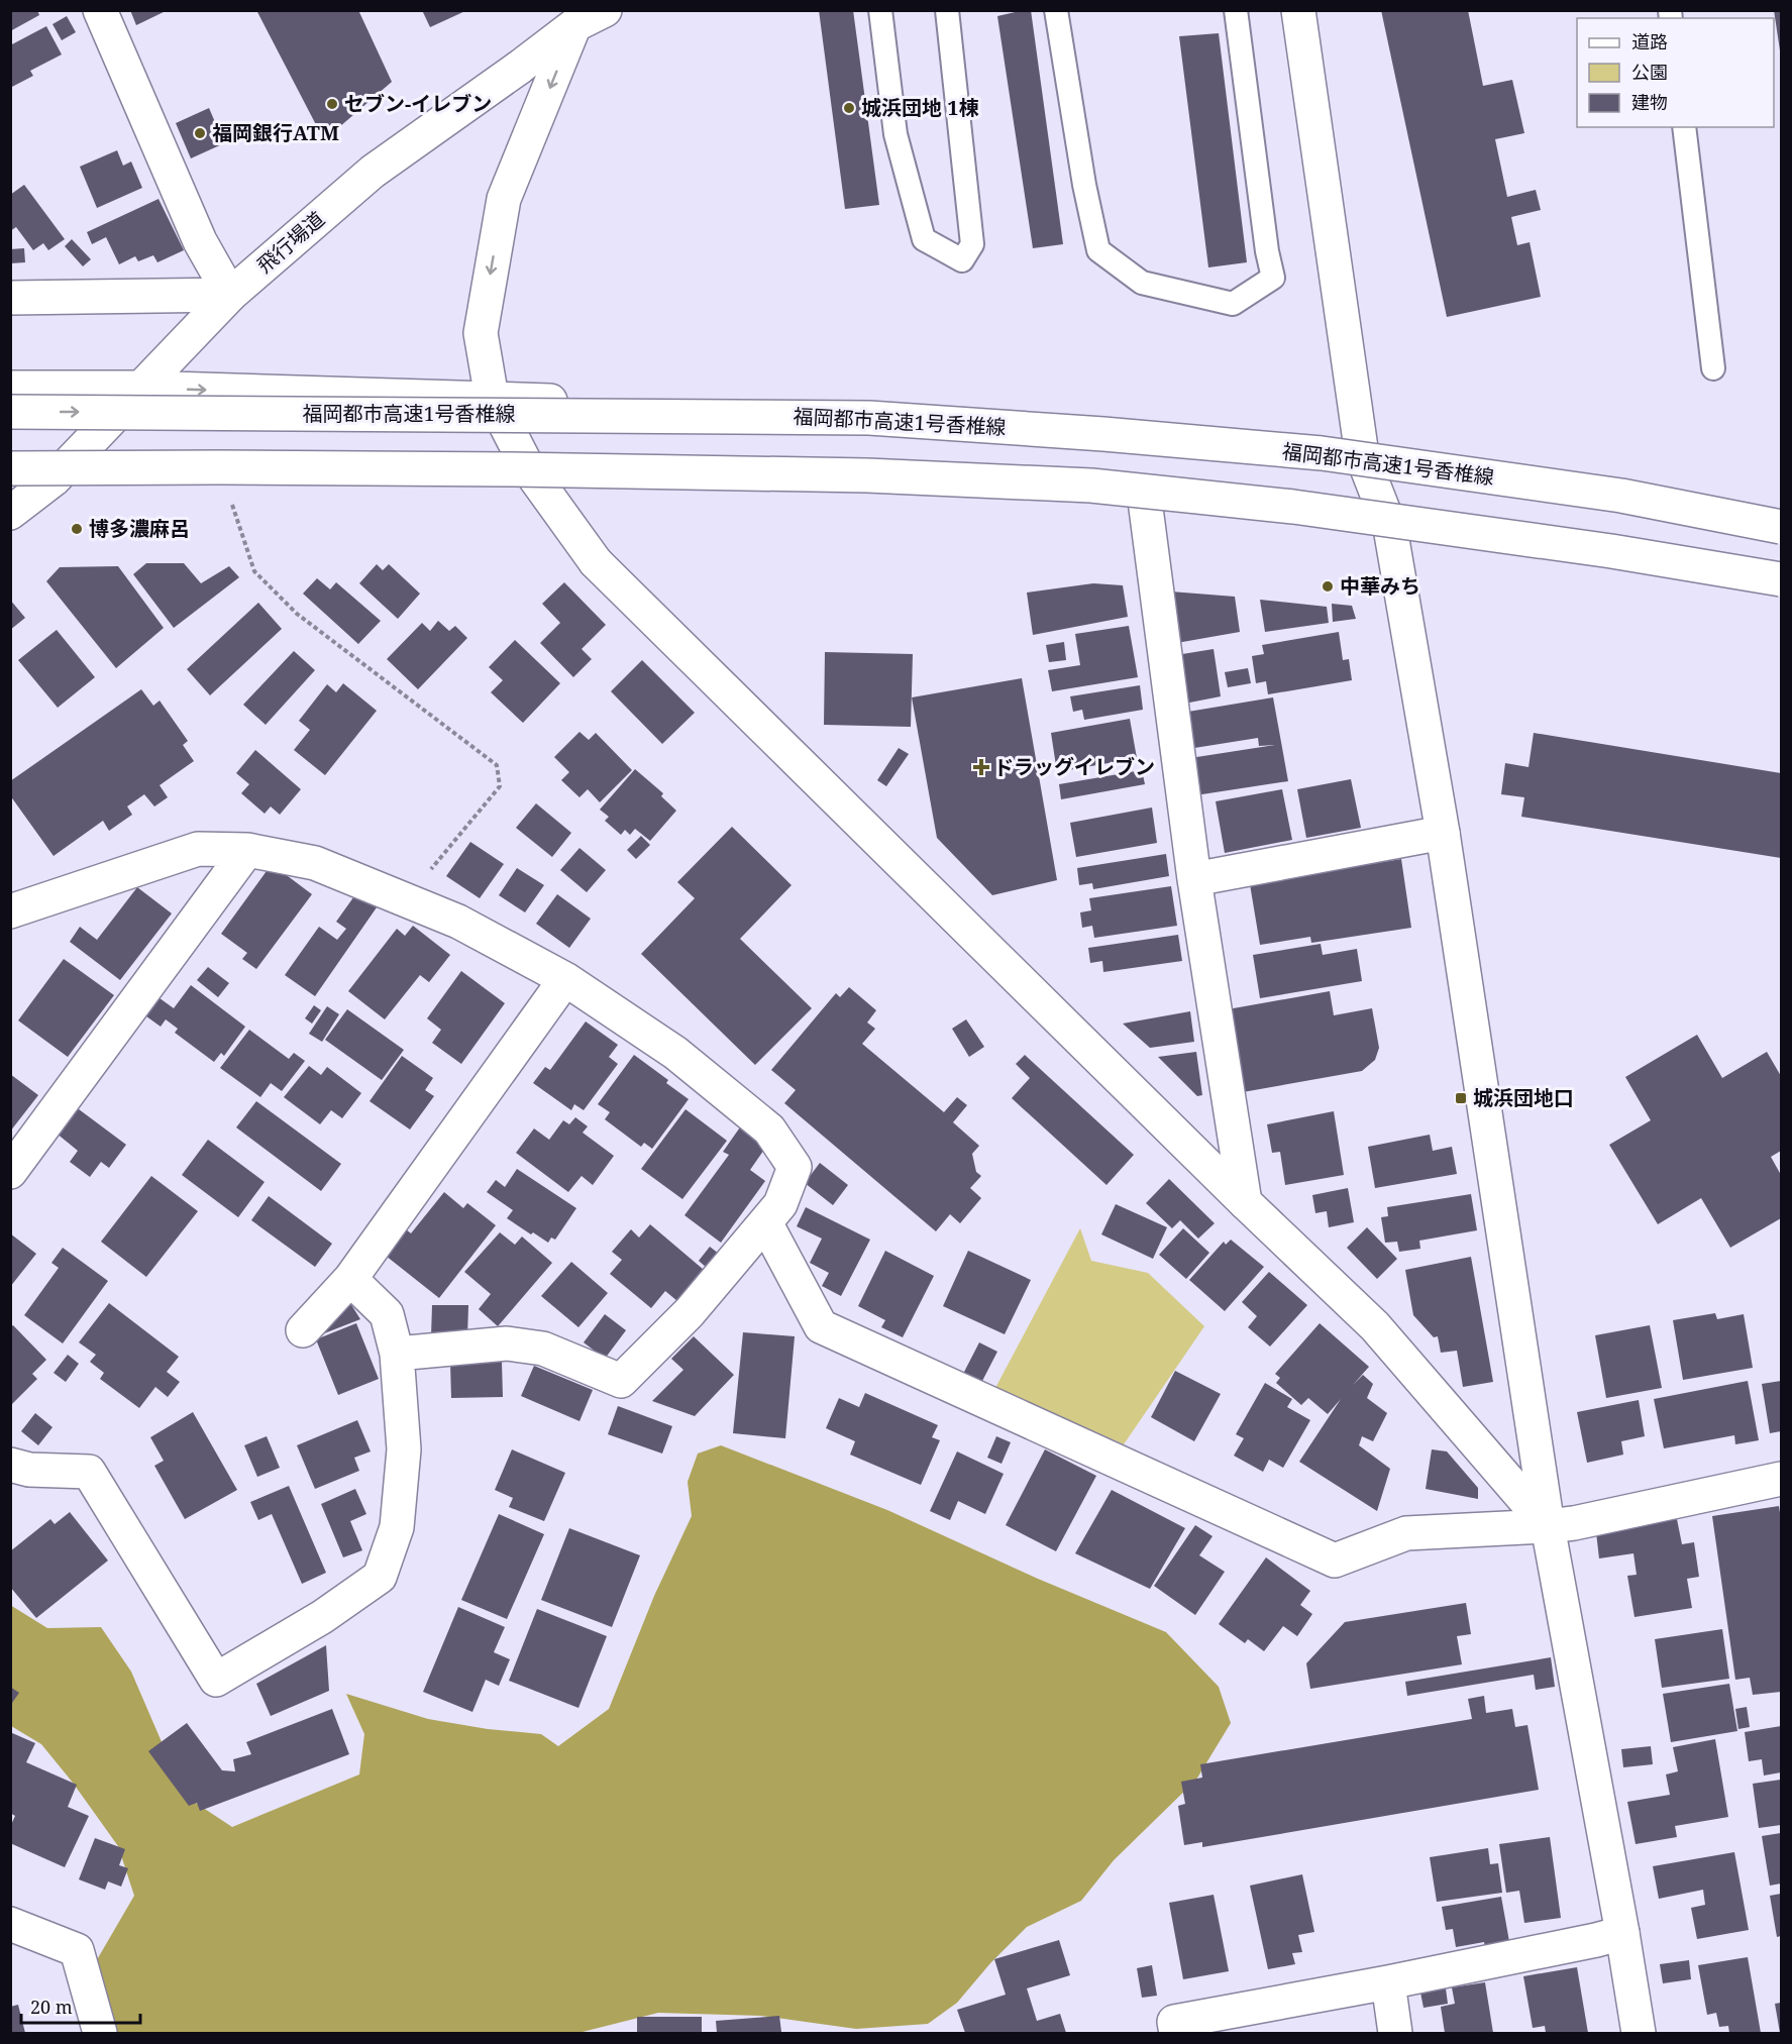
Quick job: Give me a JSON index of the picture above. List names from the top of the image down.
{
  "streets": {
    "main road": ["飛行場道", "福岡都市高速1号香椎線"]
  },
  "places": {
    "other": [
      "セブン-イレブン",
      "城浜団地 1棟",
      "福岡銀行ATM",
      "博多濃麻呂",
      "中華みち"
    ],
    "health": ["ドラッグイレブン"],
    "transit": ["城浜団地口"]
  },
  "legend": ["道路", "公園", "建物"],
  "scale_bar": "20 m"
}
